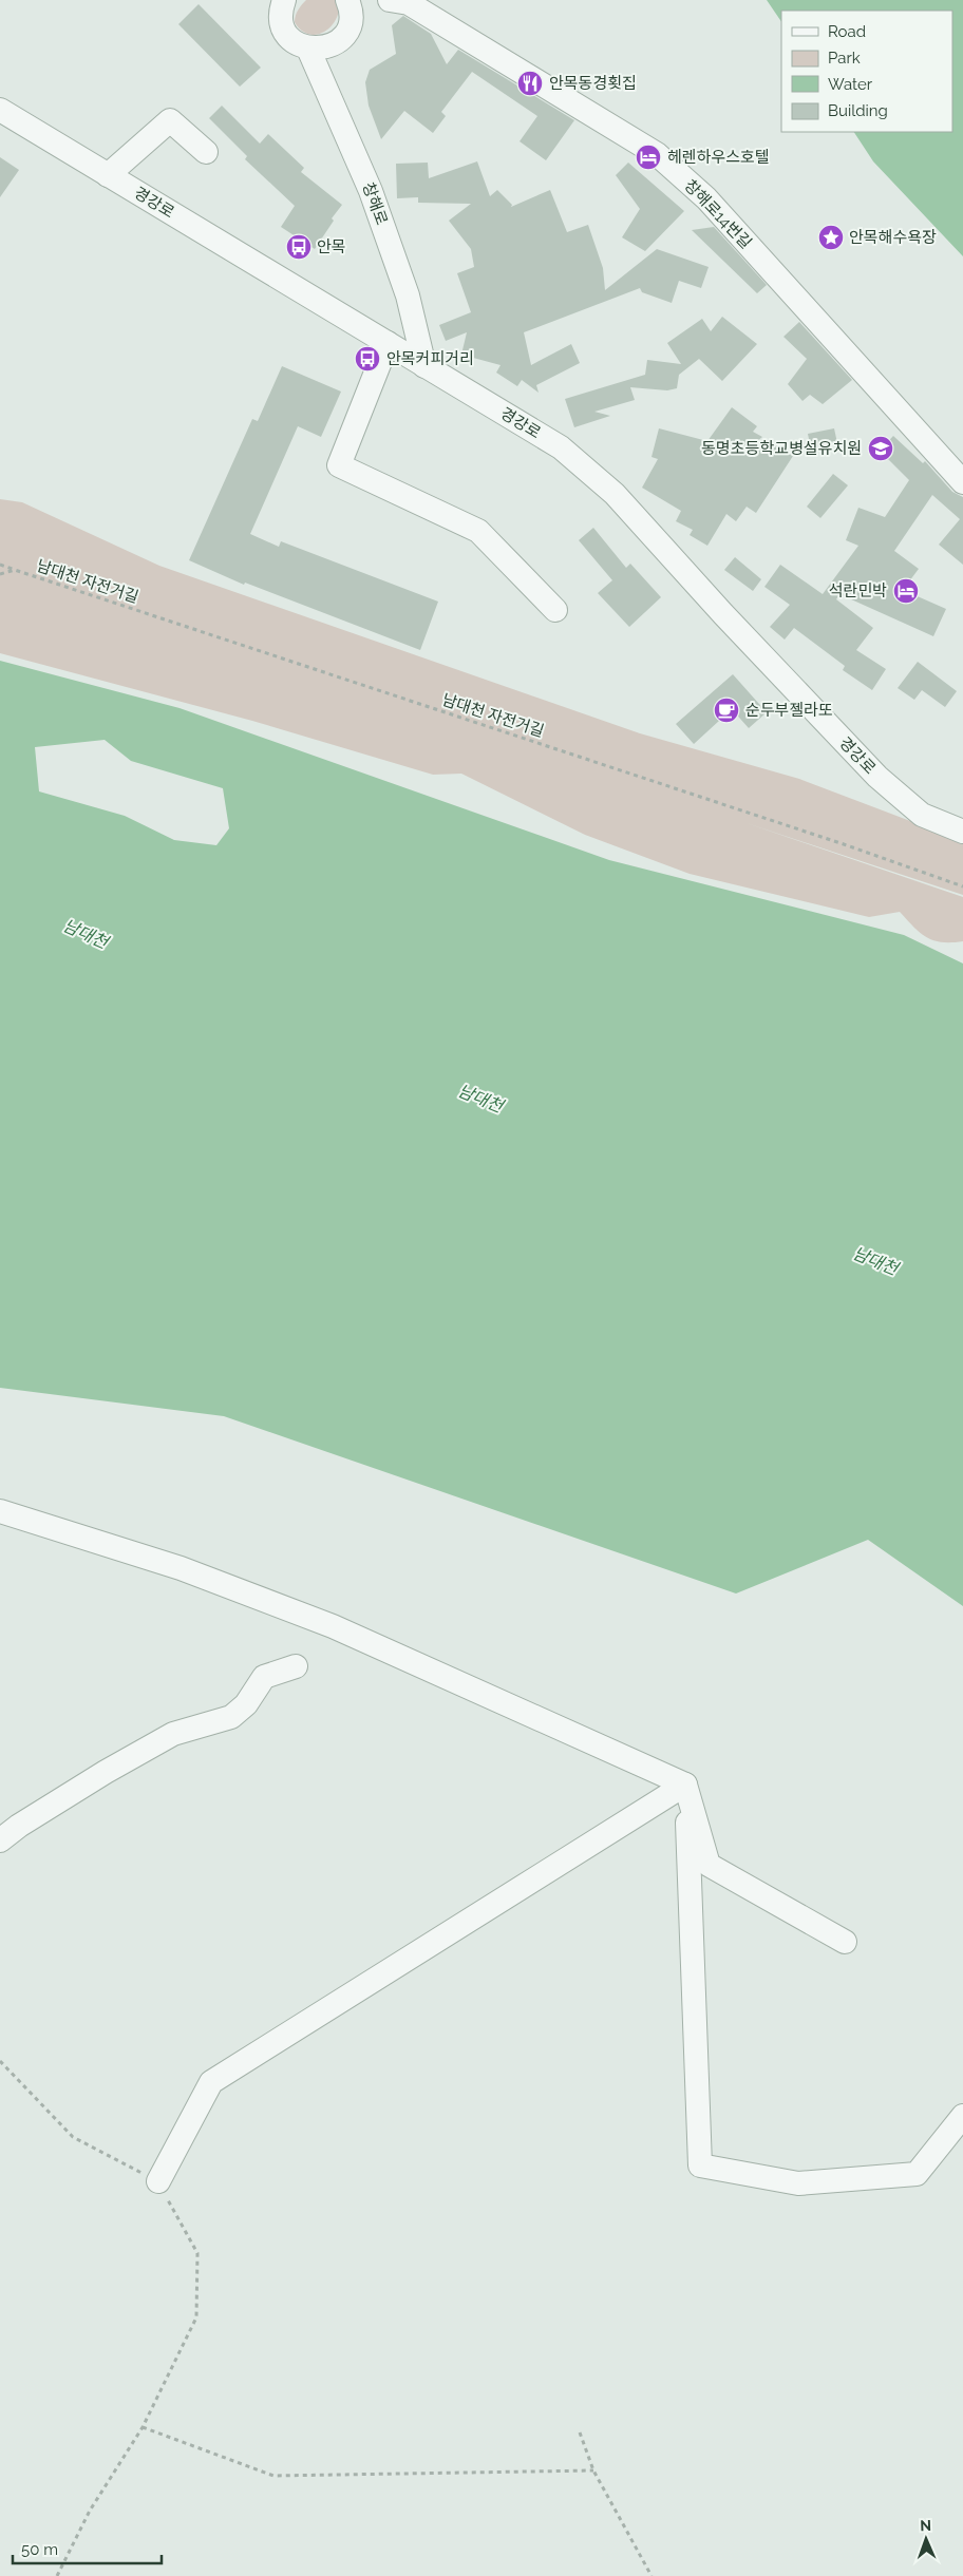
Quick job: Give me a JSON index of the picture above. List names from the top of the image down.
{
  "streets": {
    "street": ["경강로", "창해로", "창해로14번길"],
    "path": ["남대천 자전거길"]
  },
  "crossings": [
    ["경강로", "창해로"]
  ],
  "water": ["남대천"],
  "places": {
    "restaurant": ["안목동경횟집"],
    "hotel": ["헤렌하우스호텔", "석란민박"],
    "place": ["안목해수욕장"],
    "bus stop": ["안목", "안목커피거리"],
    "school or university": ["동명초등학교병설유치원"],
    "cafe": ["순두부젤라또"]
  },
  "legend": [
    "Road",
    "Park",
    "Water",
    "Building"
  ],
  "scale_bar": "50 m",
  "north": "top"
}
